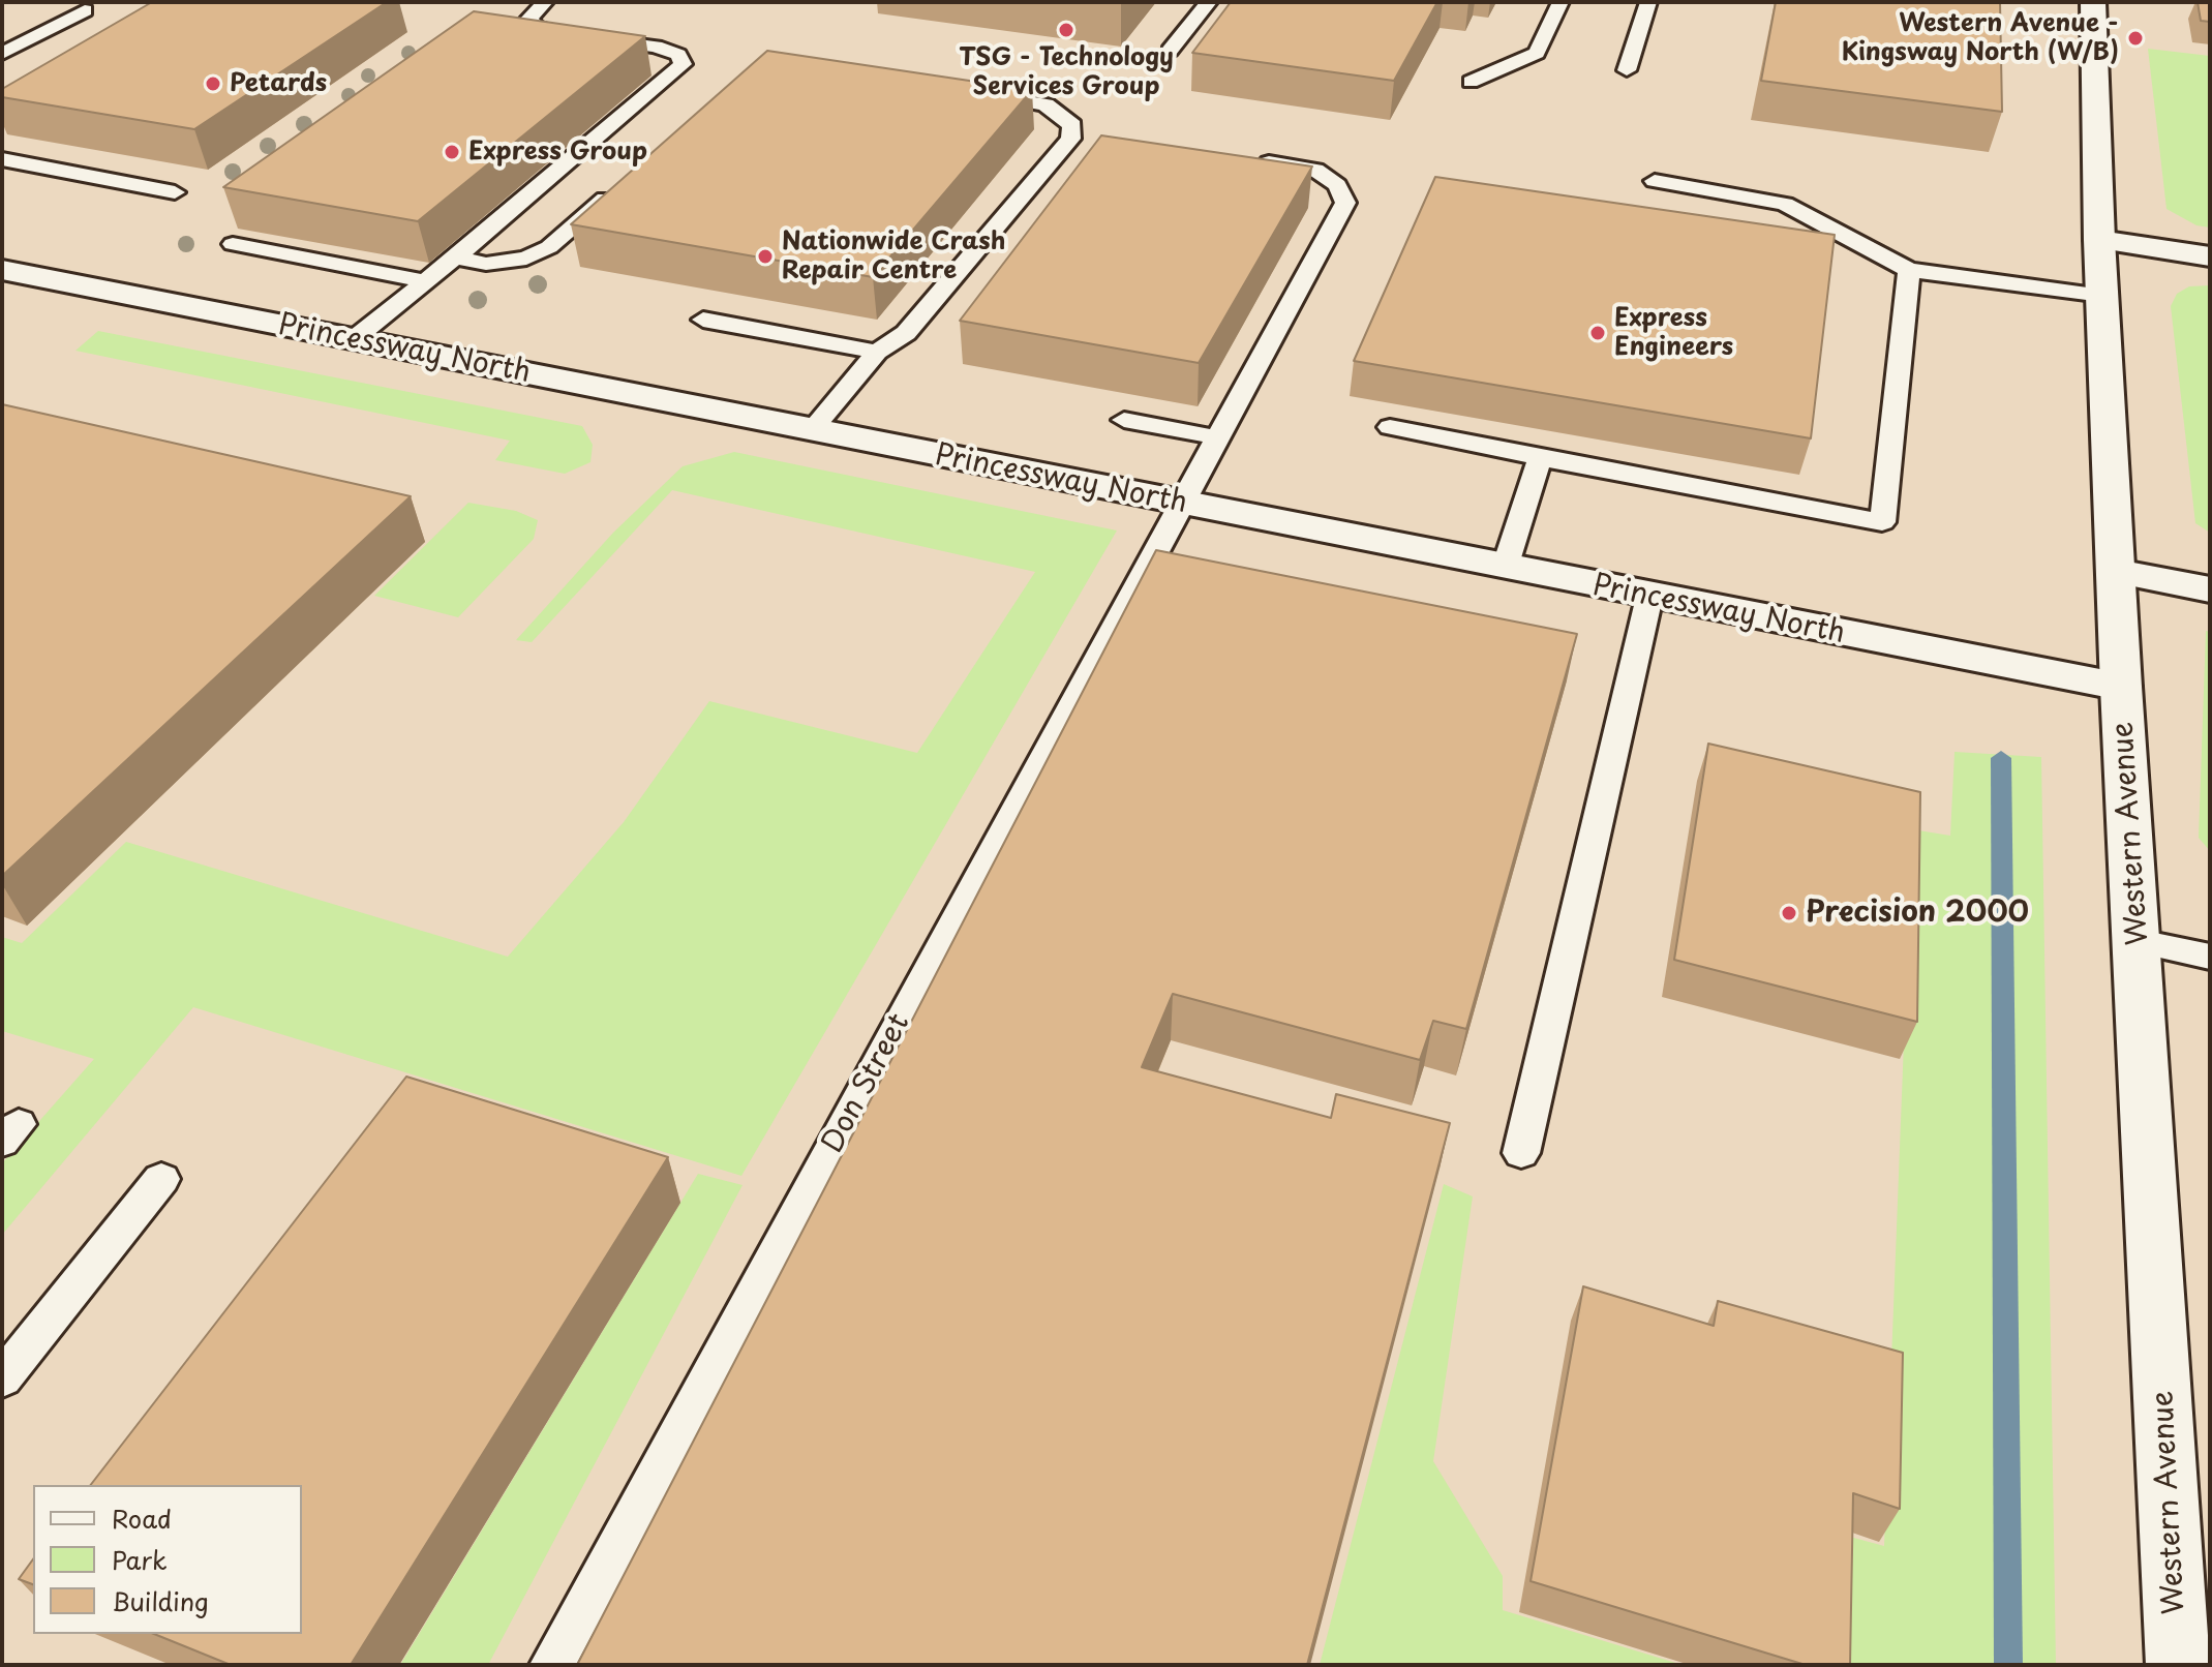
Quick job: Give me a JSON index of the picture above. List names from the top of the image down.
{
  "streets": {
    "street": ["Princessway North", "Western Avenue"],
    "lane": ["Don Street"]
  },
  "crossings": [
    ["Princessway North", "Western Avenue"],
    ["Princessway North", "Don Street"]
  ],
  "places": [
    "TSG - Technology Services Group",
    "Western Avenue - Kingsway North (W/B)",
    "Petards",
    "Express Group",
    "Nationwide Crash Repair Centre",
    "Express Engineers",
    "Precision 2000"
  ],
  "legend": ["Road", "Park", "Building"]
}
